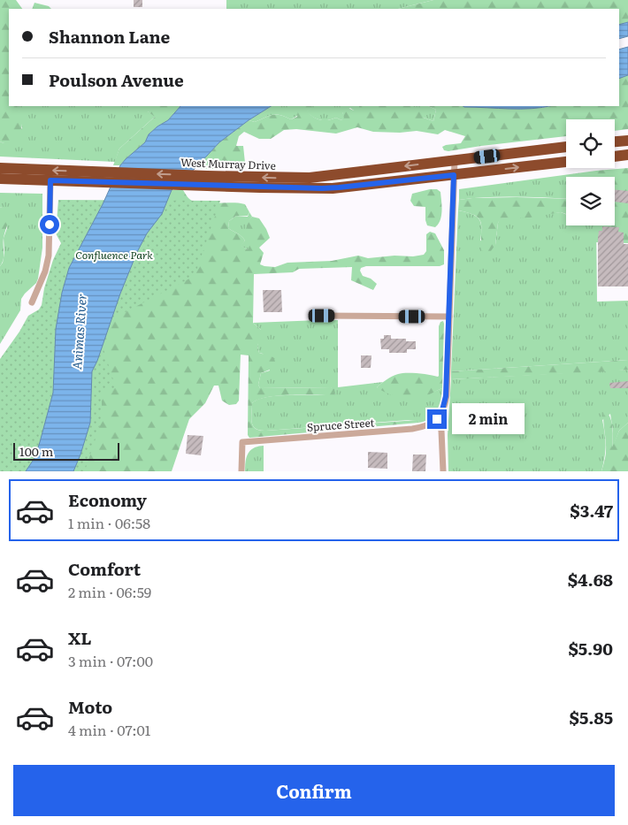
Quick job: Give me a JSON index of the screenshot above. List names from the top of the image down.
{
  "streets": {
    "highway": ["West Murray Drive"],
    "street": ["Spruce Street"]
  },
  "water": ["Animas River"],
  "parks": ["Confluence Park"],
  "scale_bar": "100 m",
  "page": {
    "banner": ["Shannon Lane", "Poulson Avenue"],
    "bubble": "2 min",
    "scale": "100 m",
    "list": [
      {
        "name": "Economy",
        "note": "1 min · 06:58",
        "value": "$3.47"
      },
      {
        "name": "Comfort",
        "note": "2 min · 06:59",
        "value": "$4.68"
      },
      {
        "name": "XL",
        "note": "3 min · 07:00",
        "value": "$5.90"
      },
      {
        "name": "Moto",
        "note": "4 min · 07:01",
        "value": "$5.85"
      }
    ],
    "buttons": "Confirm"
  }
}
